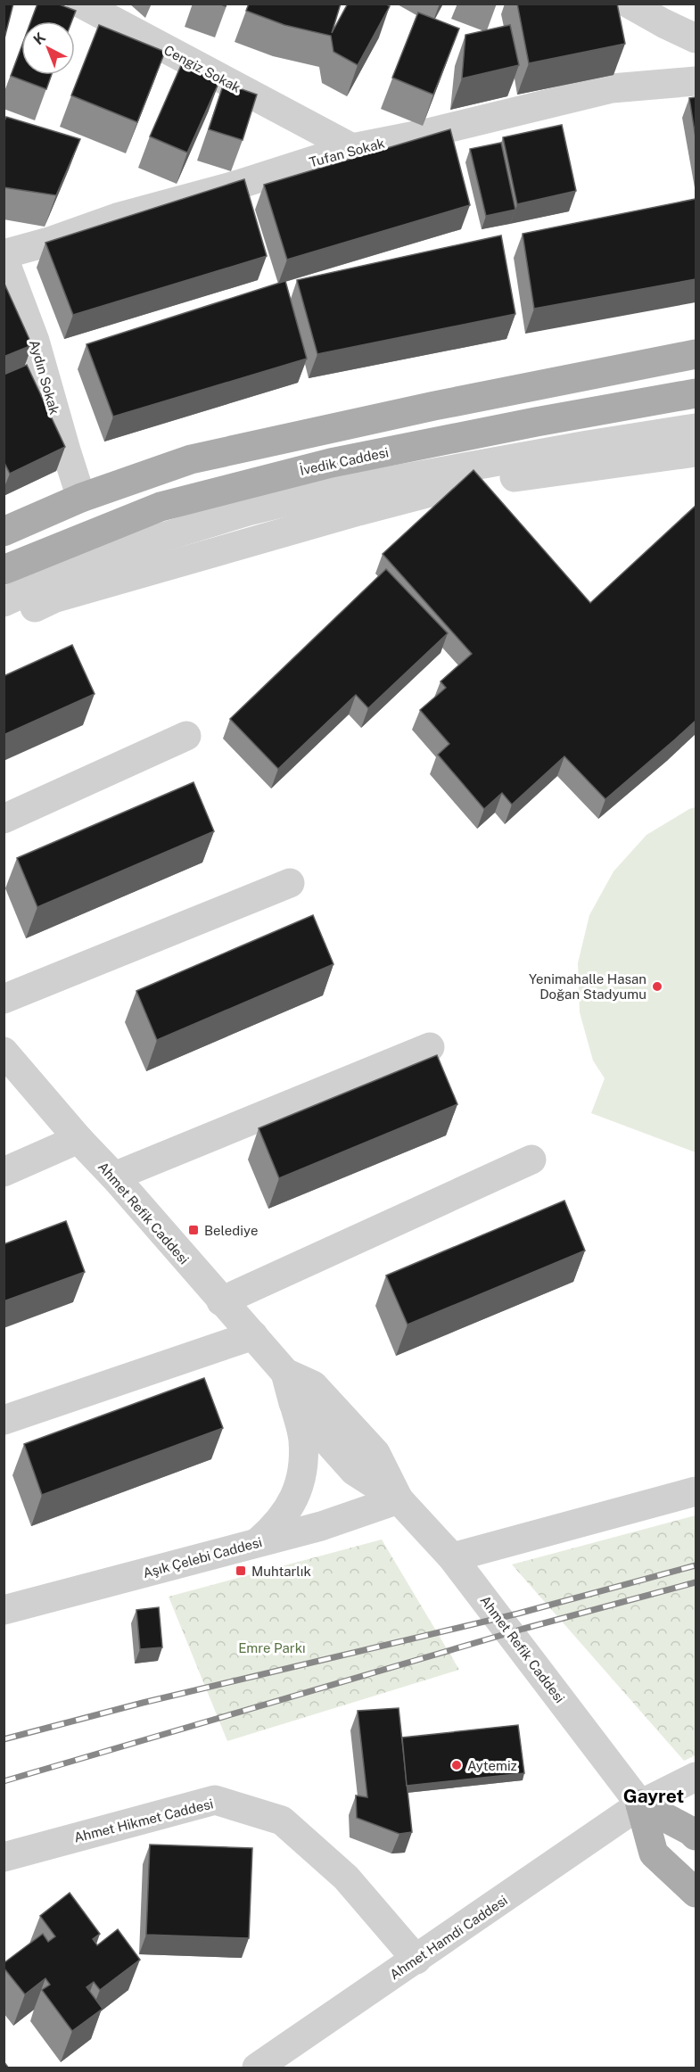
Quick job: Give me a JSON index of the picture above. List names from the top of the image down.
{
  "streets": {
    "main road": ["İvedik Caddesi", "Ahmet Refik Caddesi"],
    "street": [
      "Cengiz Sokak",
      "Tufan Sokak",
      "Aydın Sokak",
      "Aşık Çelebi Caddesi",
      "Ahmet Hikmet Caddesi",
      "Ahmet Hamdi Caddesi"
    ]
  },
  "crossings": [
    ["Cengiz Sokak", "Tufan Sokak"],
    ["Tufan Sokak", "Aydın Sokak"],
    ["Ahmet Refik Caddesi", "Aşık Çelebi Caddesi"],
    ["Ahmet Refik Caddesi", "Ahmet Hamdi Caddesi"],
    ["Ahmet Hikmet Caddesi", "Ahmet Hamdi Caddesi"]
  ],
  "districts": ["Gayret"],
  "parks": ["Emre Parkı"],
  "places": {
    "other": ["Yenimahalle Hasan Doğan Stadyumu", "Aytemiz"],
    "transit": ["Belediye", "Muhtarlık"]
  },
  "north": "top left"
}
